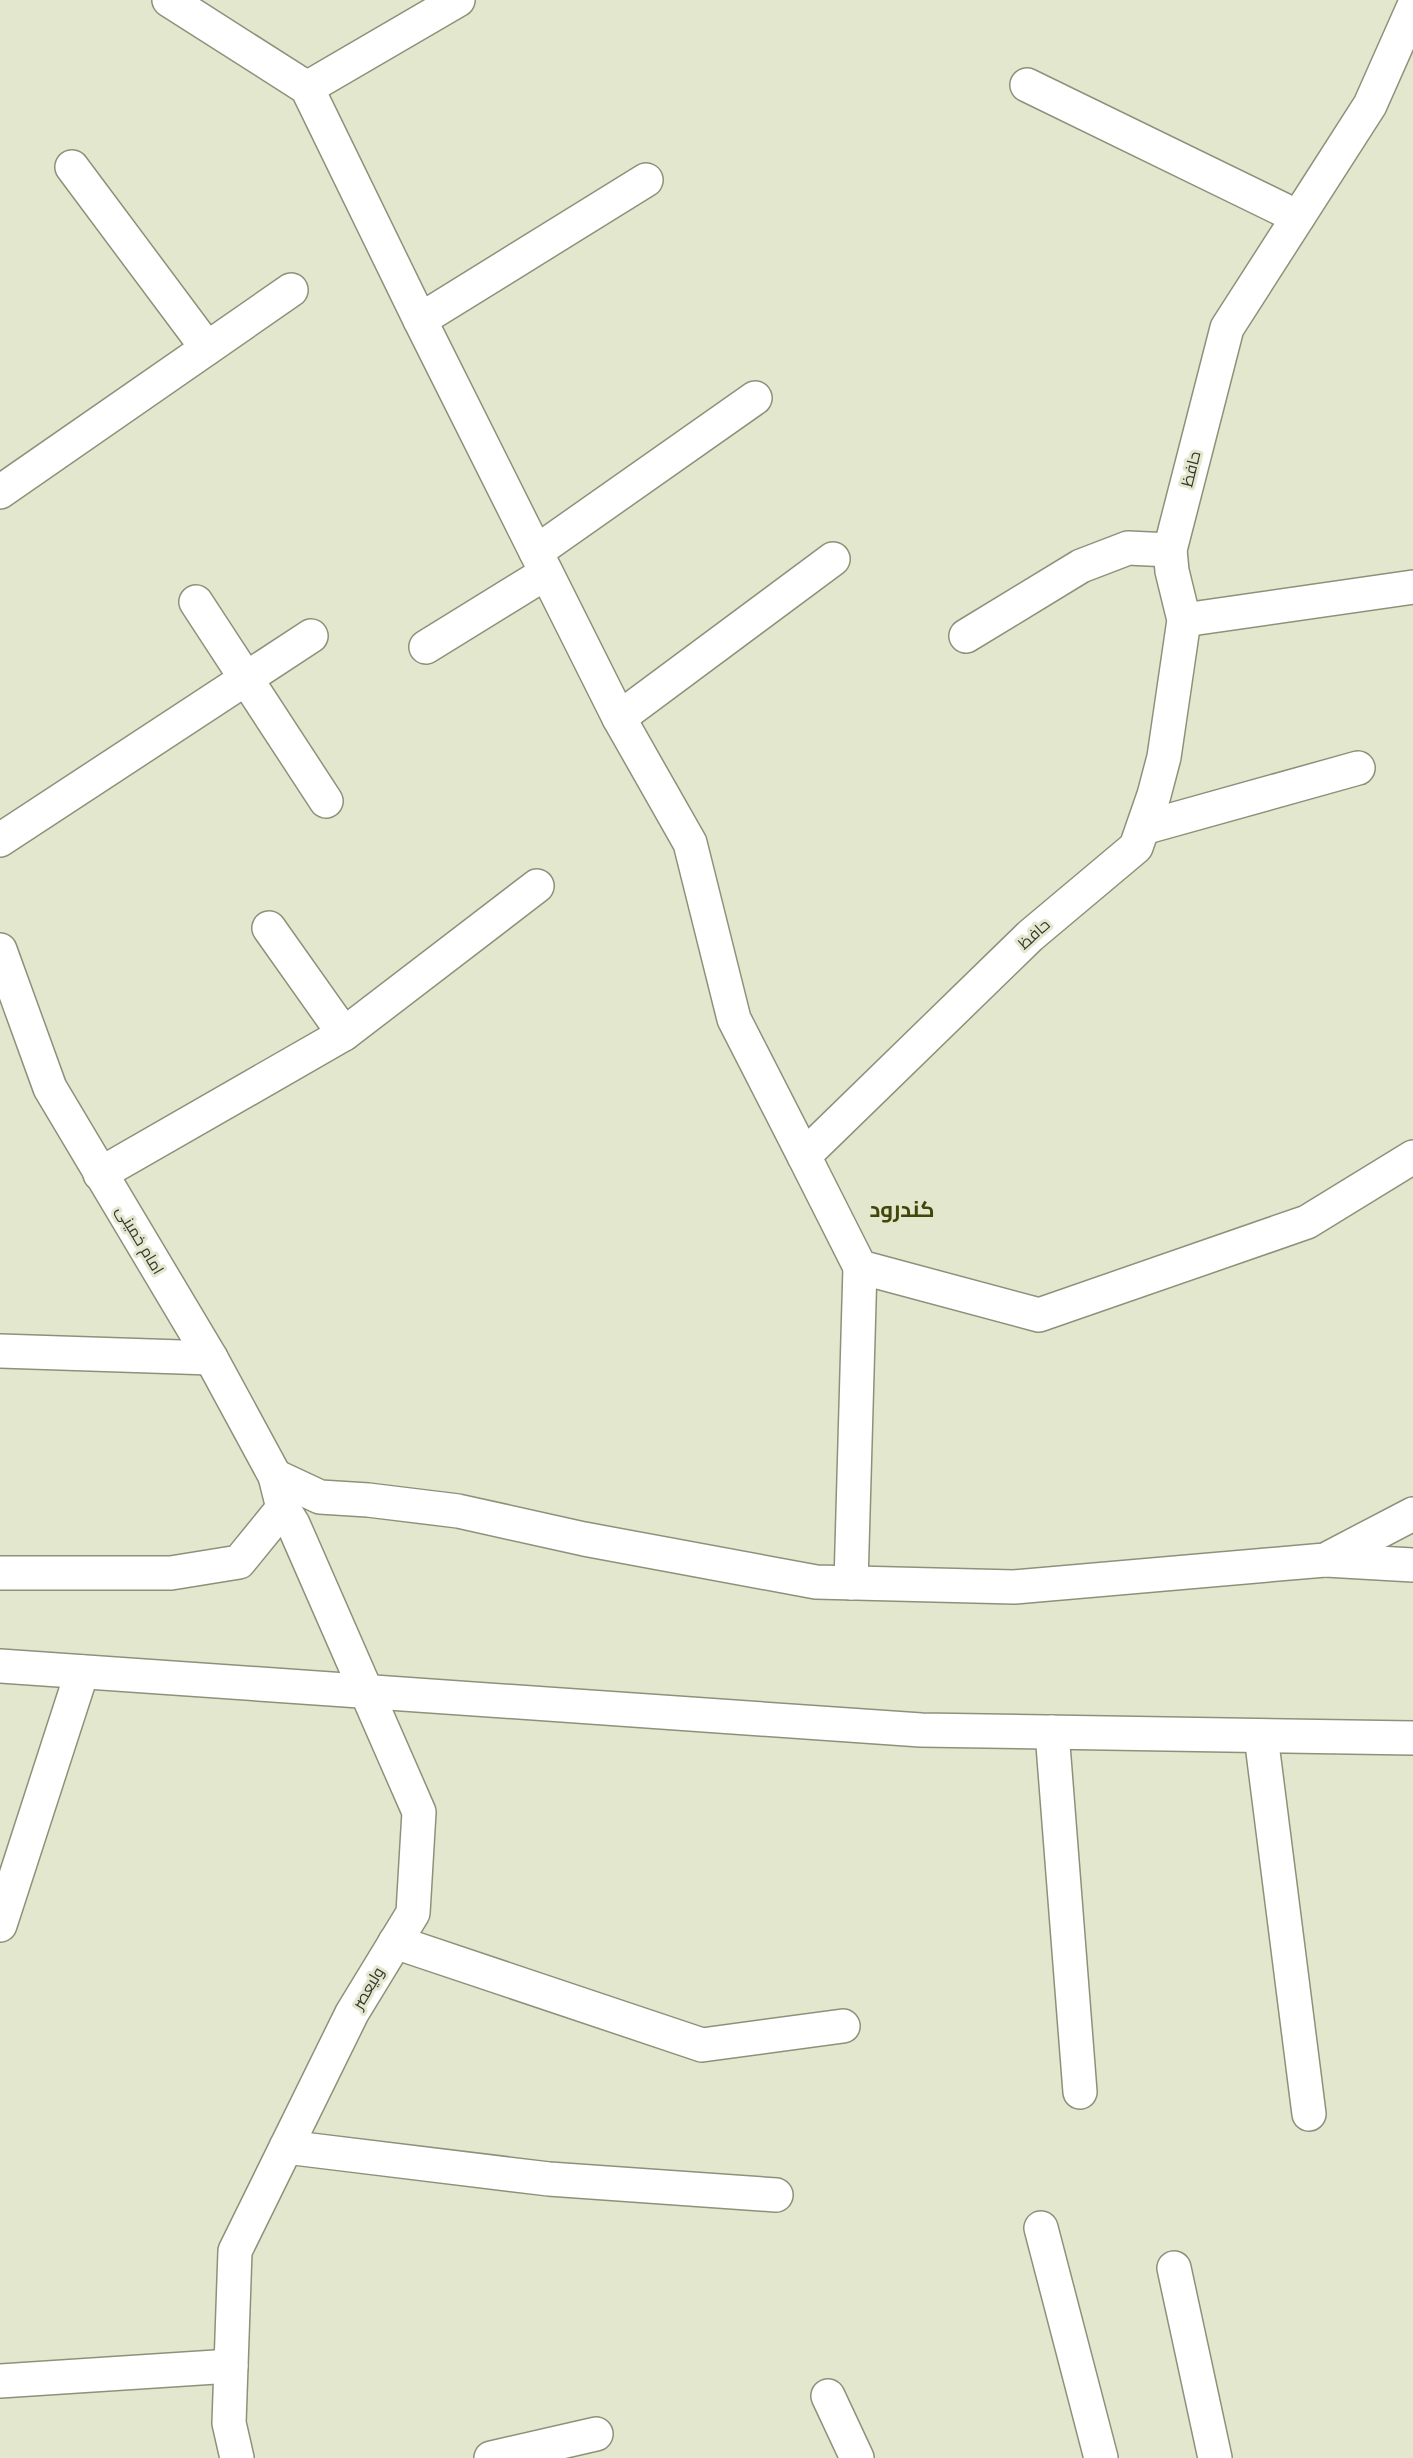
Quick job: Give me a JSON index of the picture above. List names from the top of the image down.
{
  "streets": {
    "street": ["حافظ", "امام خمینی", "ولیعصر"]
  },
  "crossings": [
    ["امام خمینی", "ولیعصر"]
  ],
  "districts": ["کندرود"]
}
